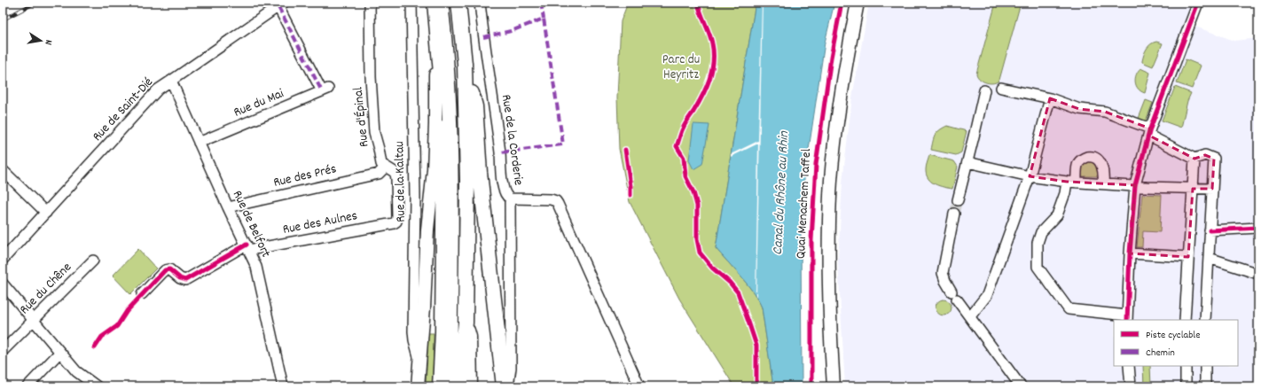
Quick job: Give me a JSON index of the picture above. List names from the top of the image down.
{
  "streets": {
    "main road": ["Quai Menachem Taffel"],
    "street": [
      "Rue du Mai",
      "Rue de Saint-Dié",
      "Rue d'Épinal",
      "Rue de la Corderie",
      "Rue des Prés",
      "Rue de la Kaltau",
      "Rue des Aulnes",
      "Rue de Belfort",
      "Rue du Chêne"
    ]
  },
  "crossings": [
    ["Rue du Mai", "Rue de Saint-Dié"],
    ["Rue du Mai", "Rue de Belfort"],
    ["Rue de Saint-Dié", "Rue de Belfort"],
    ["Rue d'Épinal", "Rue des Prés"],
    ["Rue d'Épinal", "Rue des Aulnes"],
    ["Rue des Prés", "Rue des Aulnes"],
    ["Rue des Prés", "Rue de Belfort"],
    ["Rue des Aulnes", "Rue de Belfort"]
  ],
  "water": ["Canal du Rhône au Rhin"],
  "parks": ["Parc du Heyritz"],
  "legend": ["Piste cyclable", "Chemin"],
  "north": "right"
}
